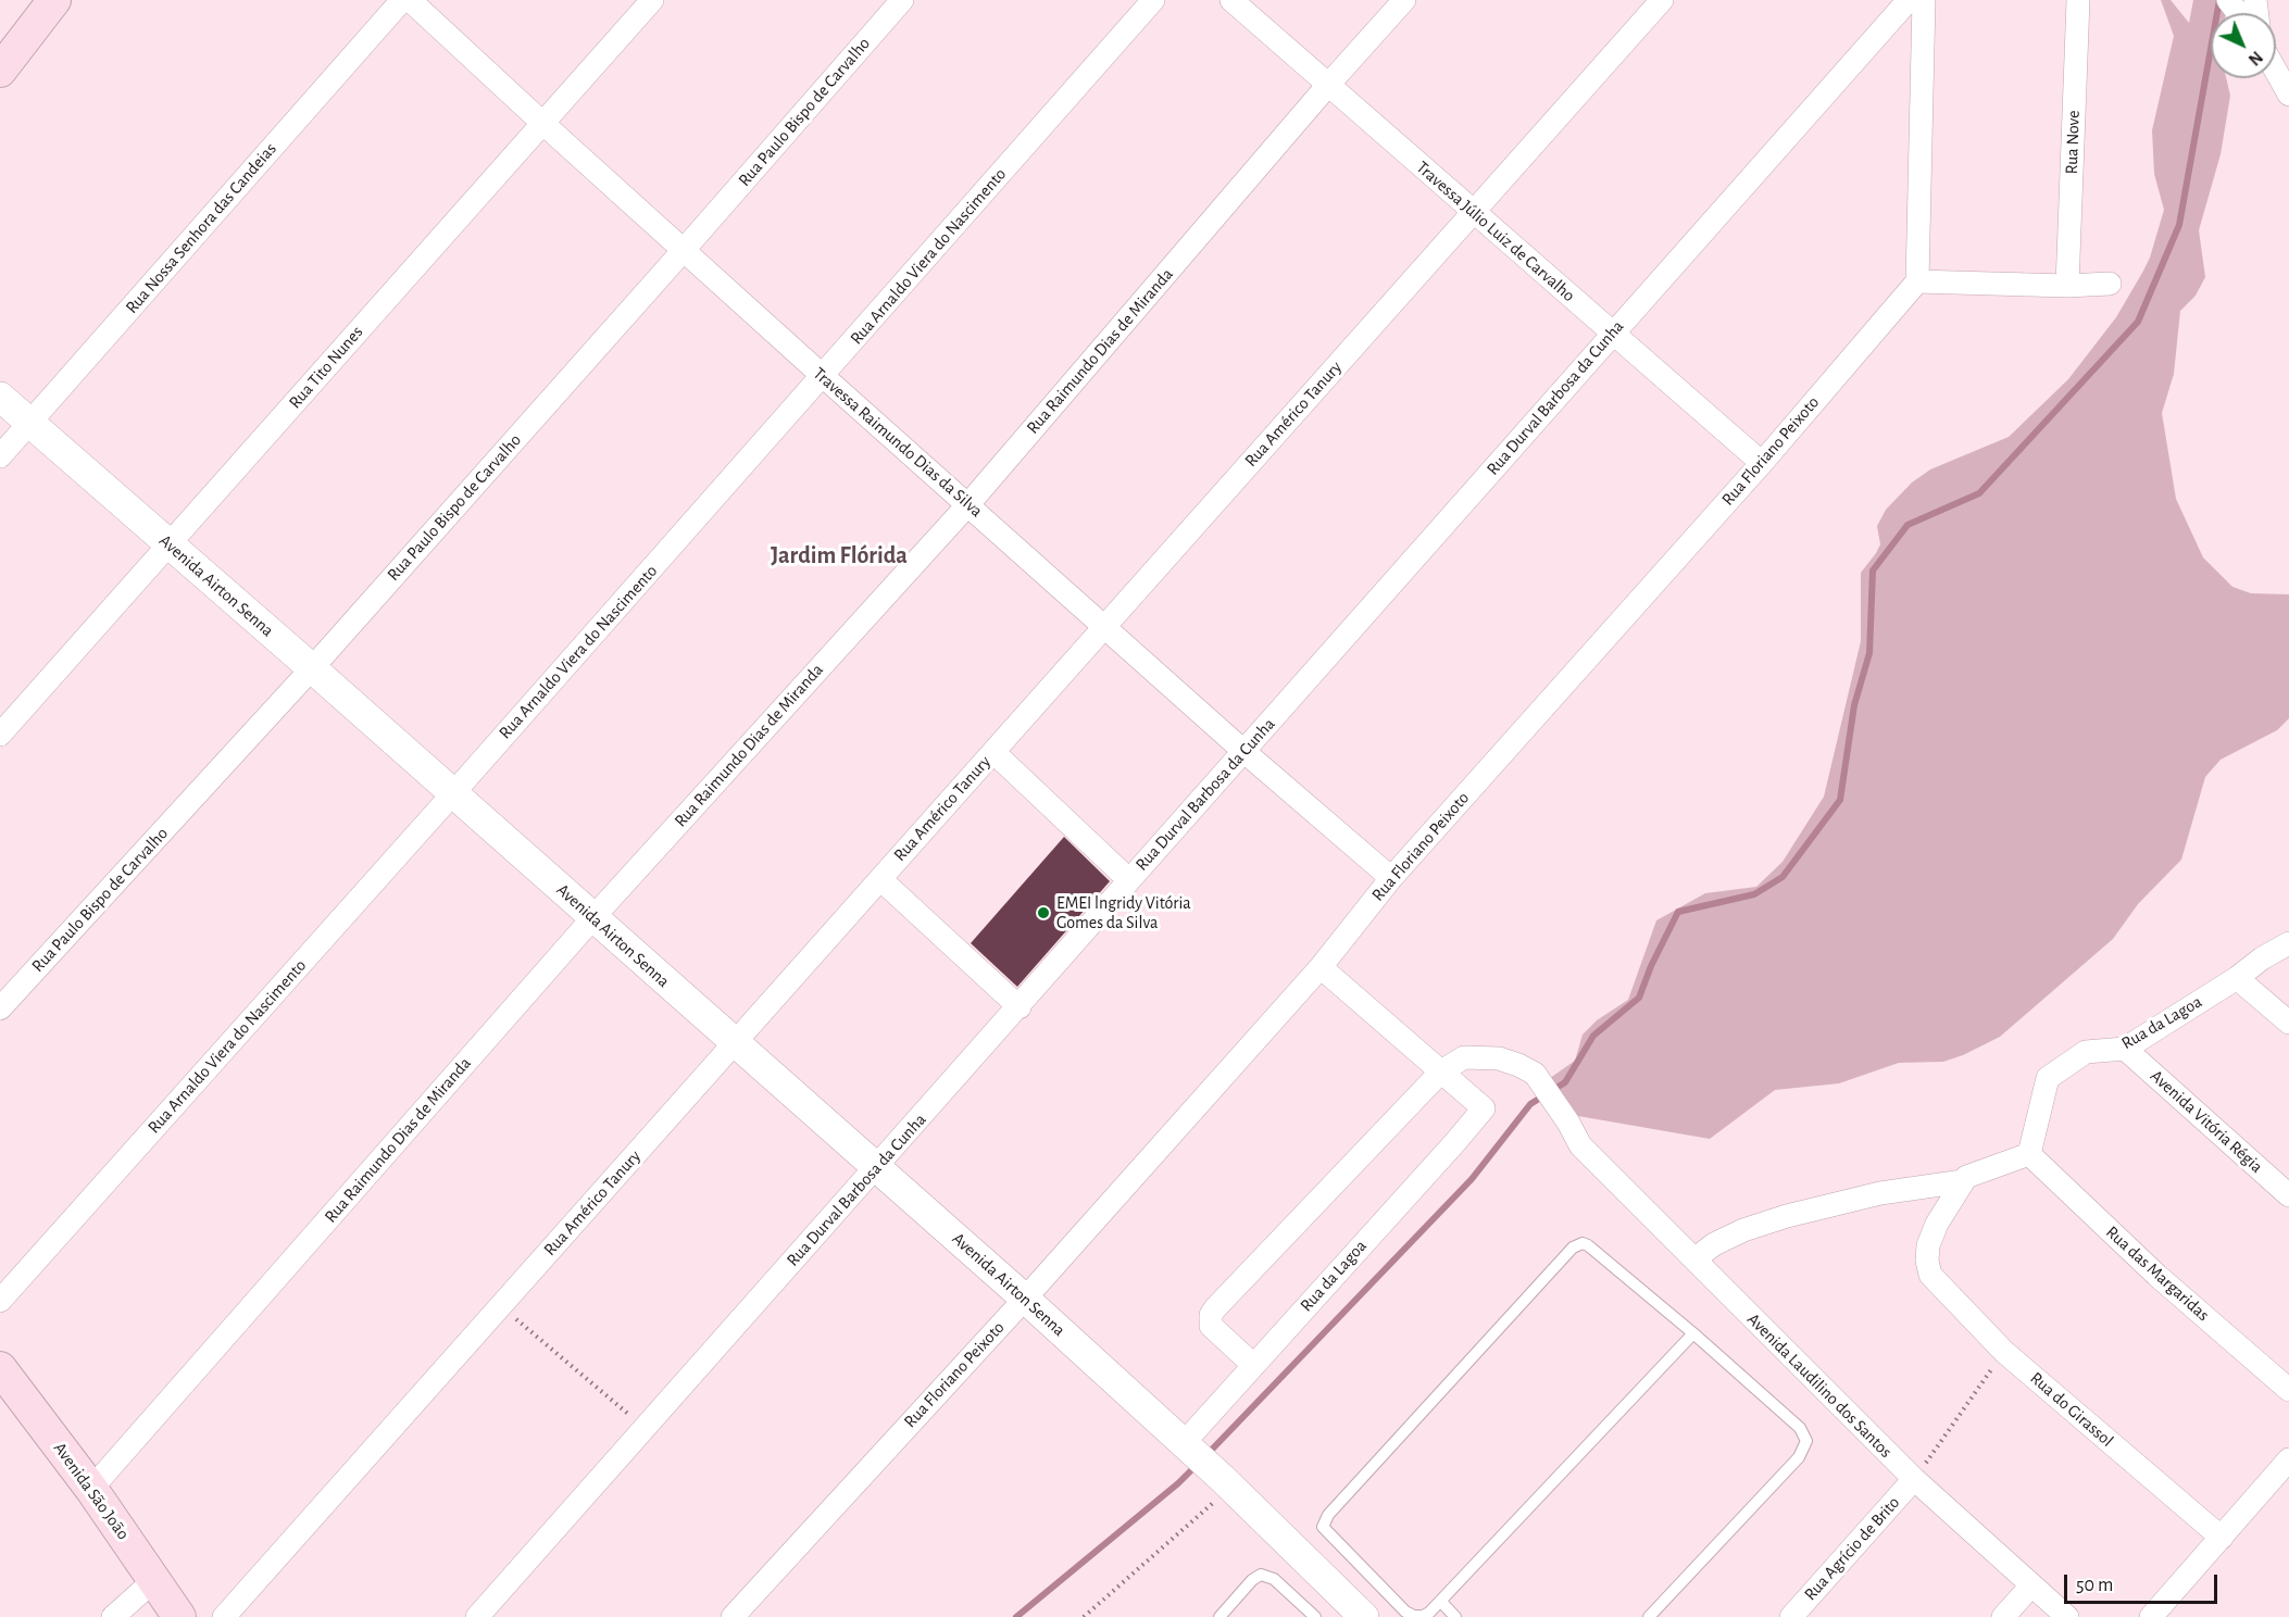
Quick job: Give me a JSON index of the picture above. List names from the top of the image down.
{
  "streets": {
    "main road": ["Avenida São João"],
    "street": [
      "Rua Paulo Bispo de Carvalho",
      "Rua Nove",
      "Rua Nossa Senhora das Candeias",
      "Travessa Júlio Luiz de Carvalho",
      "Rua Arnaldo Viera do Nascimento",
      "Rua Raimundo Dias de Miranda",
      "Rua Tito Nunes",
      "Rua Durval Barbosa da Cunha",
      "Rua Américo Tanury",
      "Travessa Raimundo Dias da Silva",
      "Rua Floriano Peixoto",
      "Avenida Airton Senna",
      "Rua da Lagoa",
      "Avenida Vitória Régia",
      "Rua das Margaridas",
      "Avenida Laudilino dos Santos",
      "Rua do Girassol",
      "Rua Agrício de Brito"
    ]
  },
  "crossings": [
    ["Rua Paulo Bispo de Carvalho", "Travessa Raimundo Dias da Silva"],
    ["Rua Paulo Bispo de Carvalho", "Avenida Airton Senna"],
    ["Rua Nossa Senhora das Candeias", "Avenida Airton Senna"],
    ["Travessa Júlio Luiz de Carvalho", "Rua Raimundo Dias de Miranda"],
    ["Travessa Júlio Luiz de Carvalho", "Rua Durval Barbosa da Cunha"],
    ["Travessa Júlio Luiz de Carvalho", "Rua Américo Tanury"],
    ["Travessa Júlio Luiz de Carvalho", "Rua Floriano Peixoto"],
    ["Rua Arnaldo Viera do Nascimento", "Travessa Raimundo Dias da Silva"],
    ["Rua Arnaldo Viera do Nascimento", "Avenida Airton Senna"],
    ["Rua Raimundo Dias de Miranda", "Travessa Raimundo Dias da Silva"],
    ["Rua Raimundo Dias de Miranda", "Avenida Airton Senna"],
    ["Rua Raimundo Dias de Miranda", "Avenida São João"],
    ["Rua Tito Nunes", "Travessa Raimundo Dias da Silva"],
    ["Rua Tito Nunes", "Avenida Airton Senna"],
    ["Rua Durval Barbosa da Cunha", "Travessa Raimundo Dias da Silva"],
    ["Rua Durval Barbosa da Cunha", "Avenida Airton Senna"],
    ["Rua Américo Tanury", "Travessa Raimundo Dias da Silva"],
    ["Rua Américo Tanury", "Avenida Airton Senna"],
    ["Travessa Raimundo Dias da Silva", "Rua Floriano Peixoto"],
    ["Rua Floriano Peixoto", "Avenida Airton Senna"],
    ["Avenida Airton Senna", "Rua da Lagoa"],
    ["Rua da Lagoa", "Avenida Vitória Régia"],
    ["Rua da Lagoa", "Rua das Margaridas"],
    ["Rua da Lagoa", "Avenida Laudilino dos Santos"],
    ["Avenida Laudilino dos Santos", "Rua Agrício de Brito"]
  ],
  "districts": ["Jardim Flórida"],
  "places": ["EMEI lngridy Vitória Gomes da Silva"],
  "scale_bar": "50 m",
  "north": "bottom right"
}
